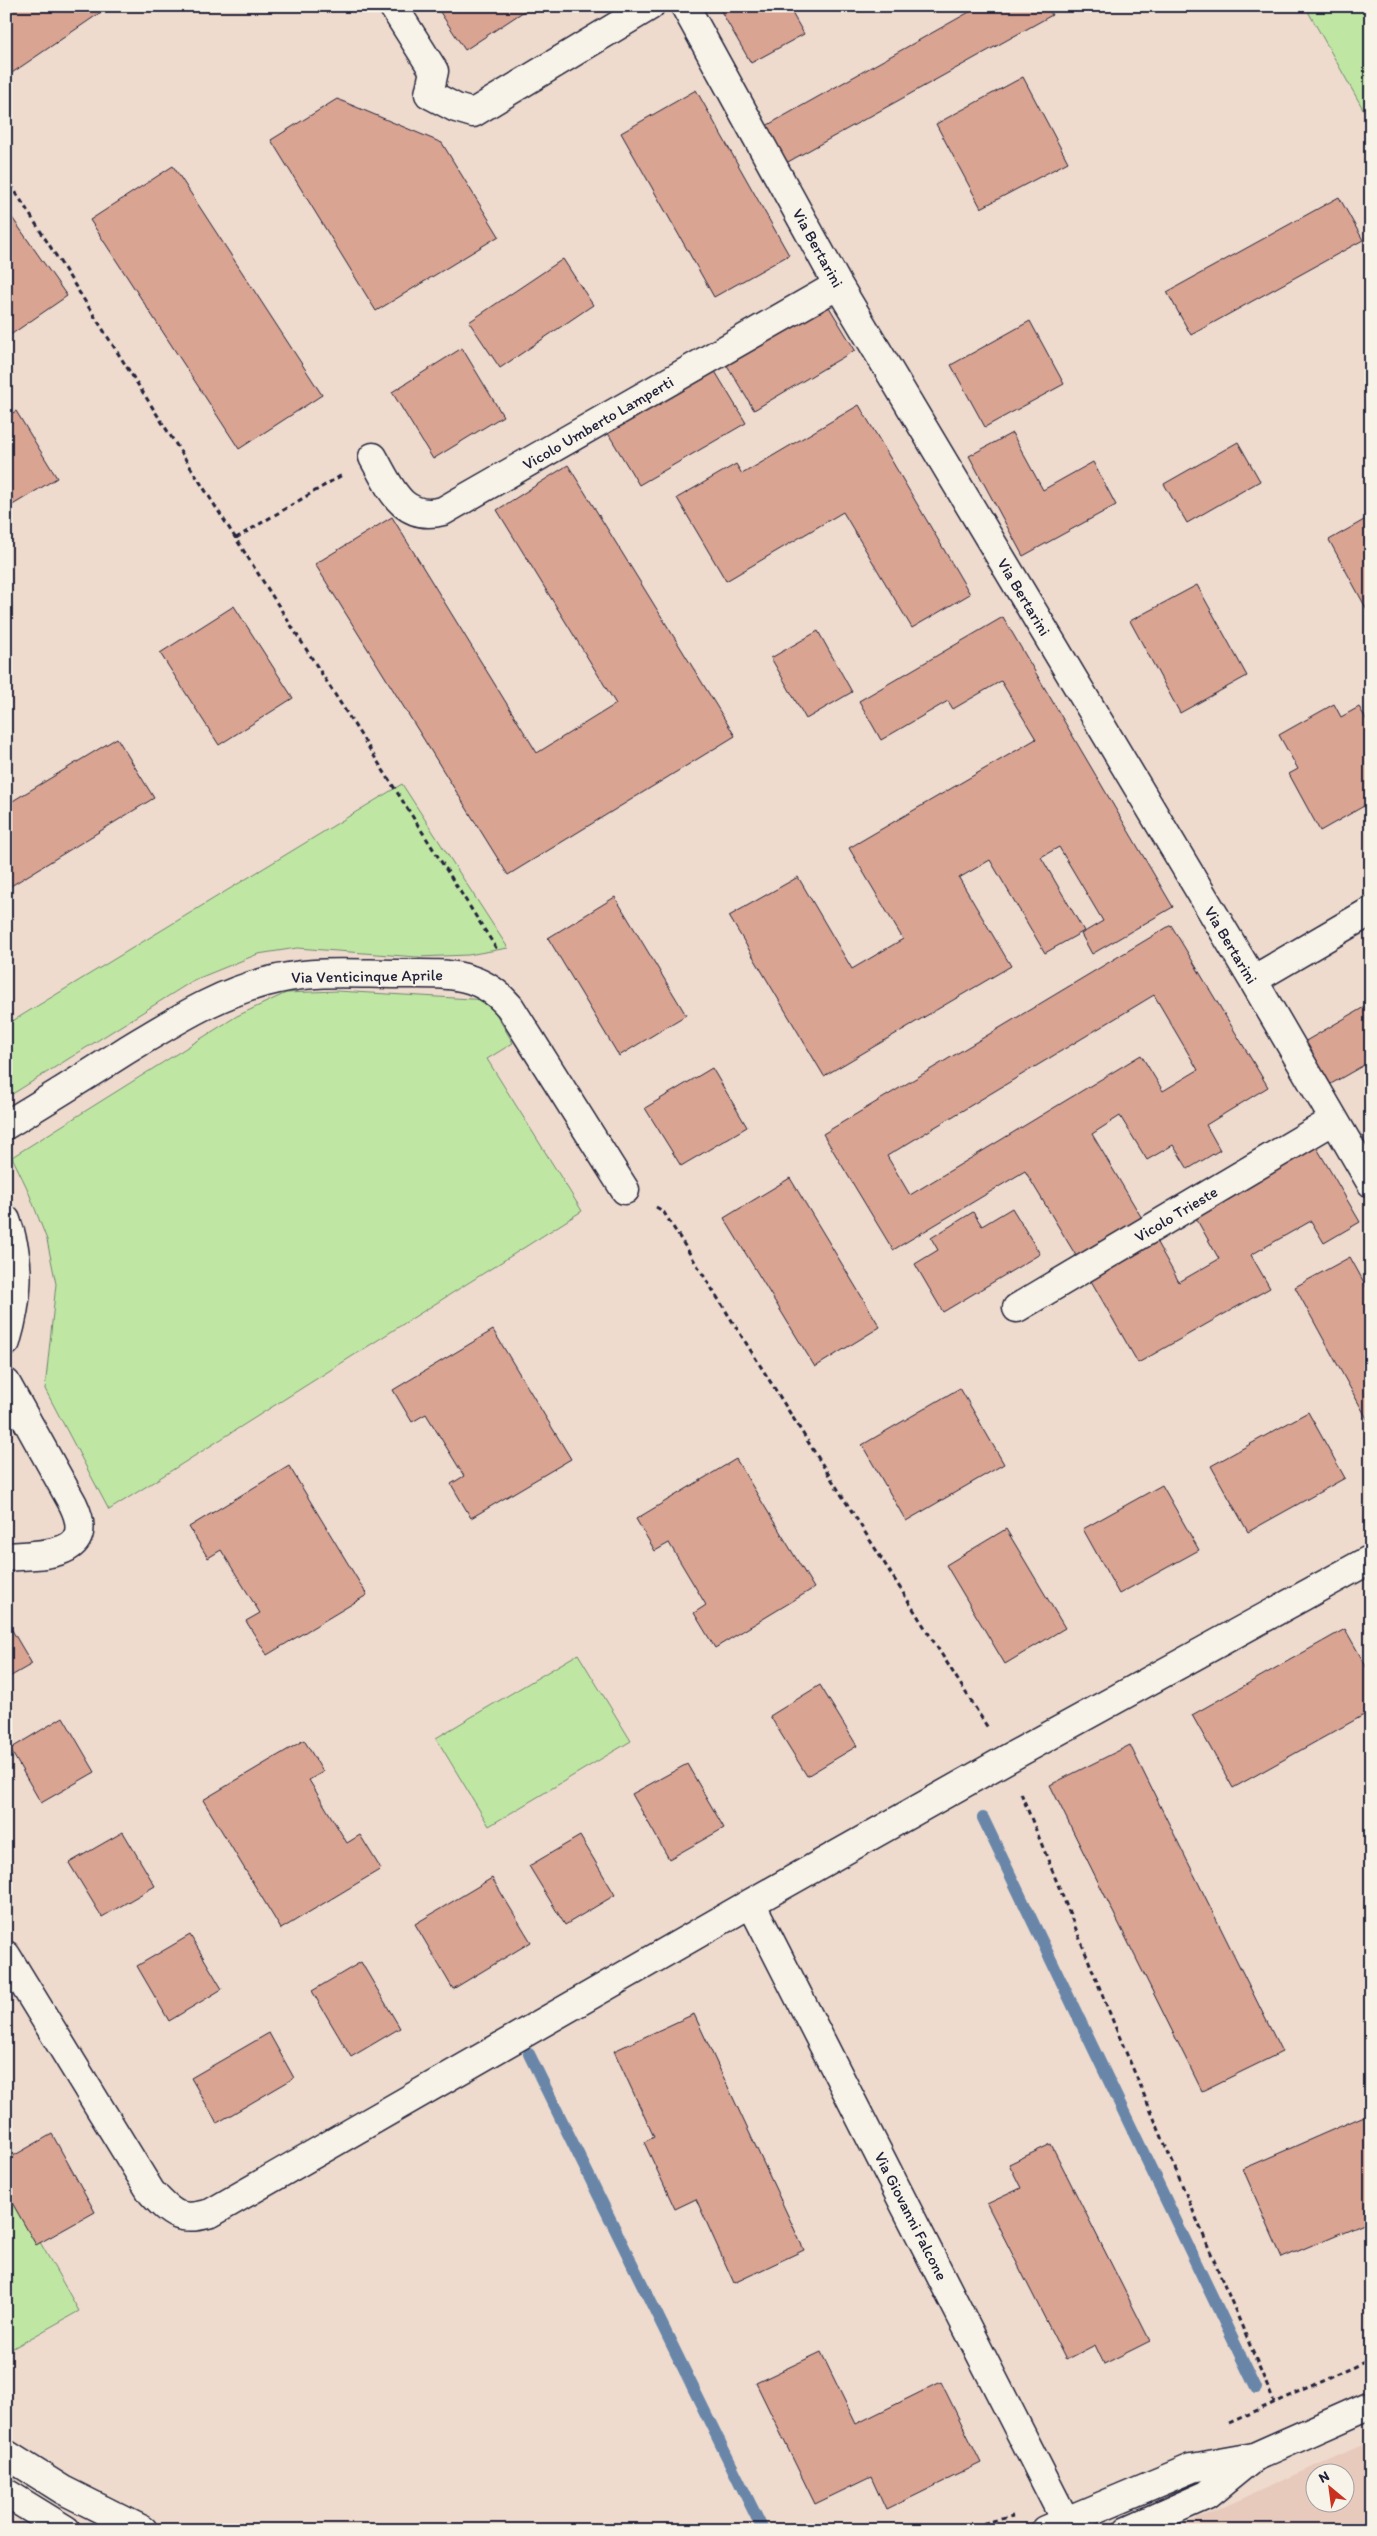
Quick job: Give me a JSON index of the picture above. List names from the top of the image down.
{
  "streets": {
    "street": [
      "Via Bertarini",
      "Vicolo Umberto Lamperti",
      "Via Venticinque Aprile",
      "Vicolo Trieste",
      "Via Giovanni Falcone"
    ]
  },
  "crossings": [
    ["Via Bertarini", "Vicolo Umberto Lamperti"],
    ["Via Bertarini", "Vicolo Trieste"]
  ],
  "north": "top left"
}
